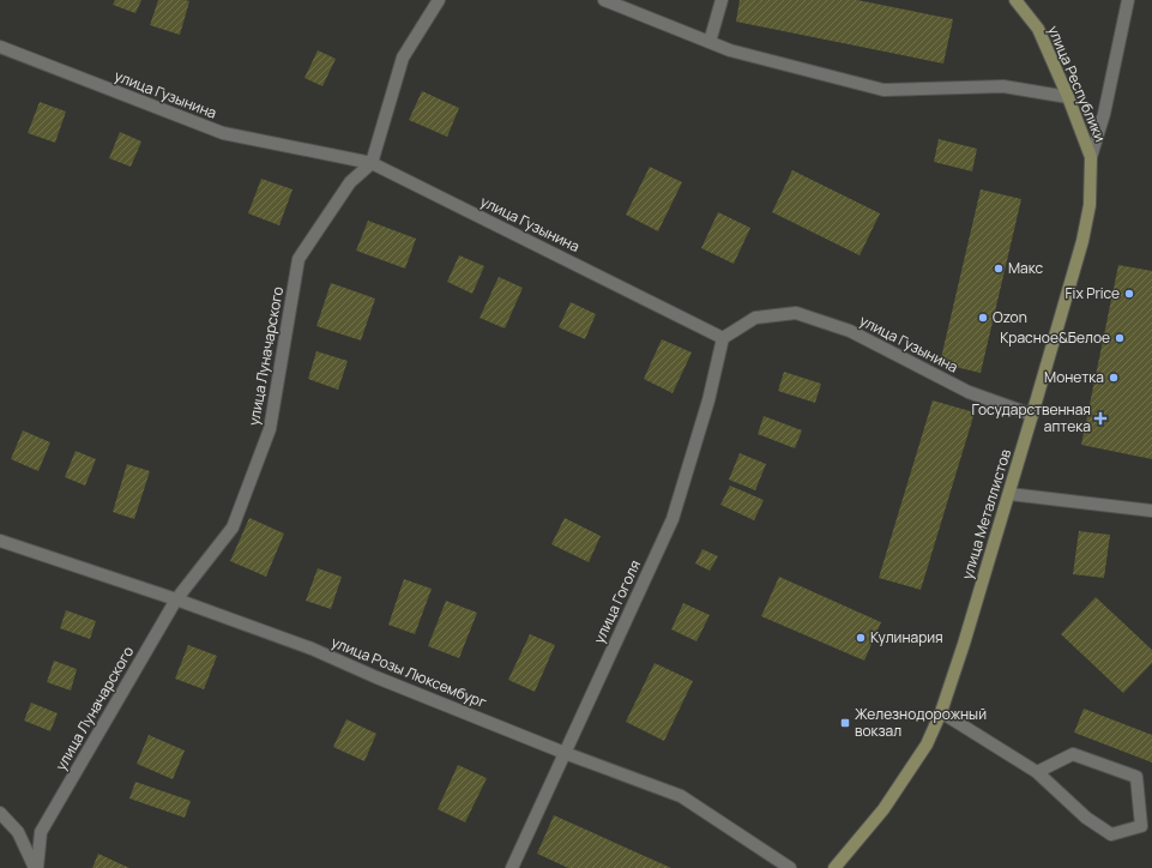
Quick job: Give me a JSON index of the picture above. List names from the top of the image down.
{
  "streets": {
    "main road": ["улица Республики", "улица Металлистов"],
    "street": [
      "улица Гузынина",
      "улица Луначарского",
      "улица Гоголя",
      "улица Розы Люксембург"
    ]
  },
  "crossings": [
    ["улица Республики", "улица Металлистов"],
    ["улица Гузынина", "улица Луначарского"],
    ["улица Гузынина", "улица Металлистов"],
    ["улица Гузынина", "улица Гоголя"],
    ["улица Луначарского", "улица Розы Люксембург"],
    ["улица Гоголя", "улица Розы Люксембург"]
  ],
  "places": {
    "other": [
      "Макс",
      "Fix Price",
      "Ozon",
      "Красное&Белое",
      "Монетка",
      "Кулинария"
    ],
    "health": ["Государственная аптека"],
    "transit": ["Железнодорожный вокзал"]
  }
}
